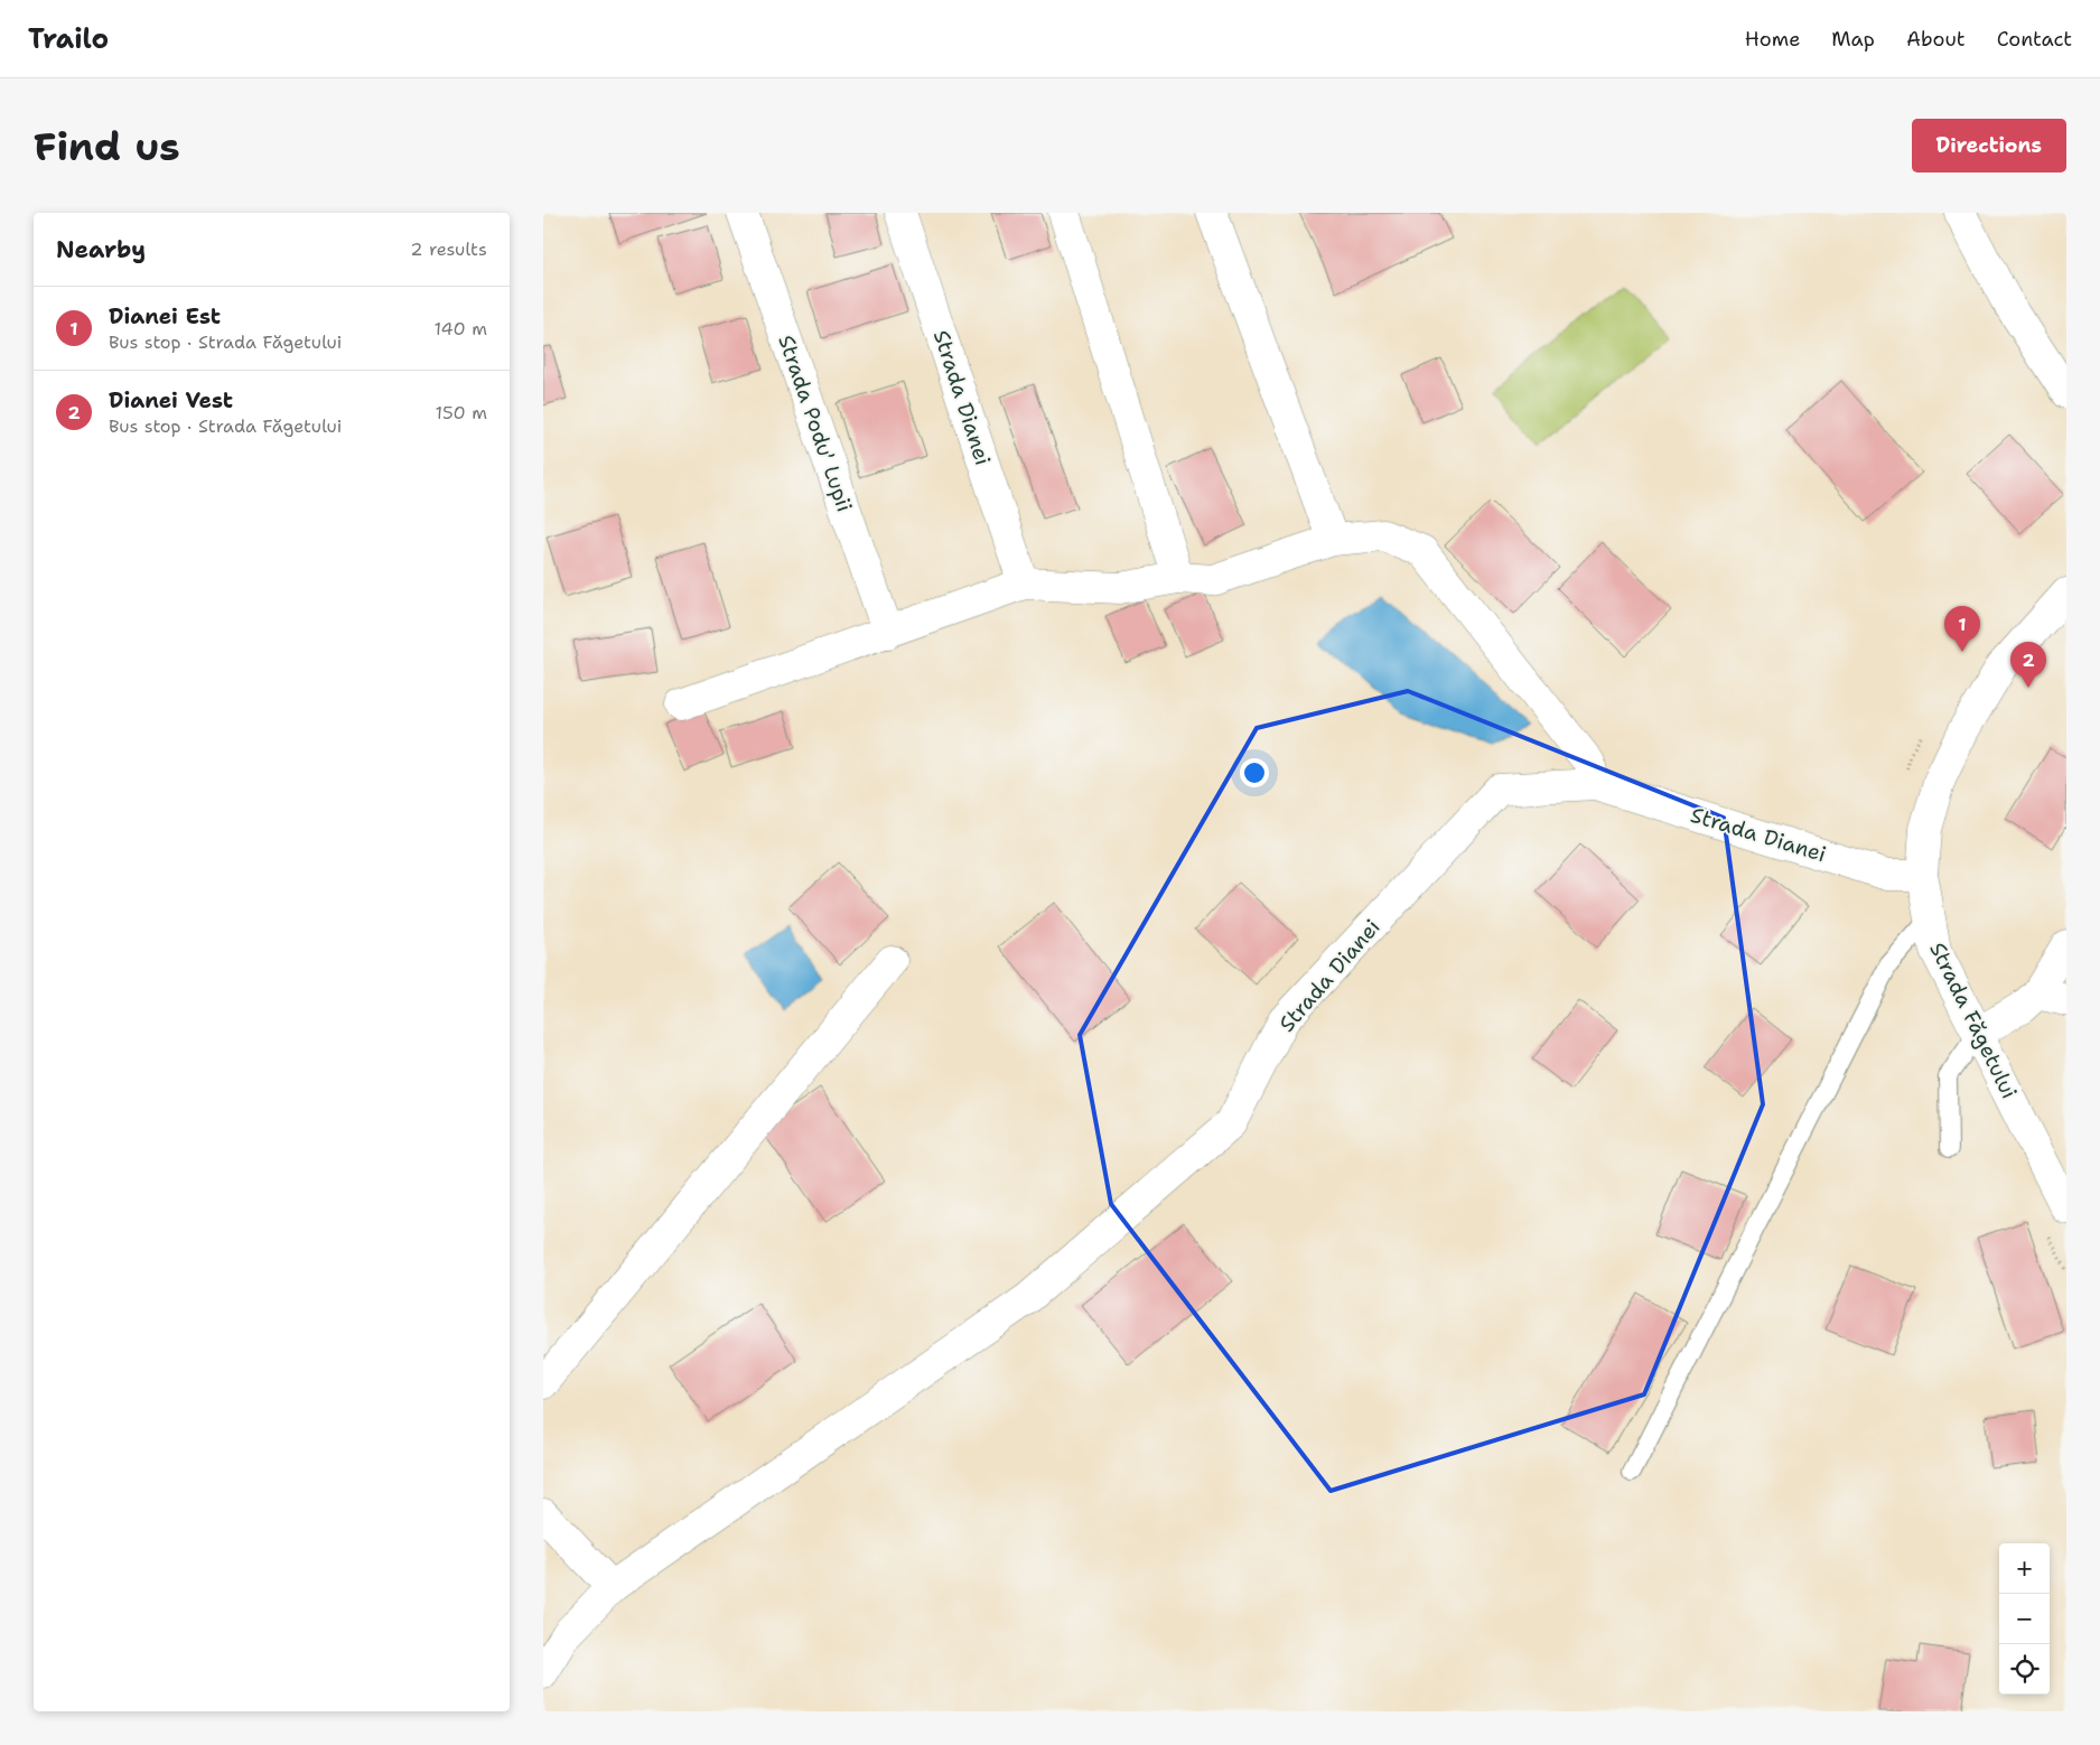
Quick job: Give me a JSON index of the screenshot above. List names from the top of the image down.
{
  "streets": {
    "street": ["Strada Dianei", "Strada Podu' Lupii", "Strada Făgetului"]
  },
  "crossings": [
    ["Strada Dianei", "Strada Făgetului"]
  ],
  "page": {
    "header": "Trailo",
    "nav": [
      "Home",
      "Map",
      "About",
      "Contact"
    ],
    "buttons": "Directions",
    "title": "Find us",
    "heading": ["Nearby", "2 results"],
    "list": [
      {
        "mark": "1",
        "name": "Dianei Est",
        "note": "Bus stop · Strada Făgetului",
        "value": "140 m"
      },
      {
        "mark": "2",
        "name": "Dianei Vest",
        "note": "Bus stop · Strada Făgetului",
        "value": "150 m"
      }
    ],
    "pins": ["1", "2"],
    "map_buttons": ["+", "−"]
  }
}
